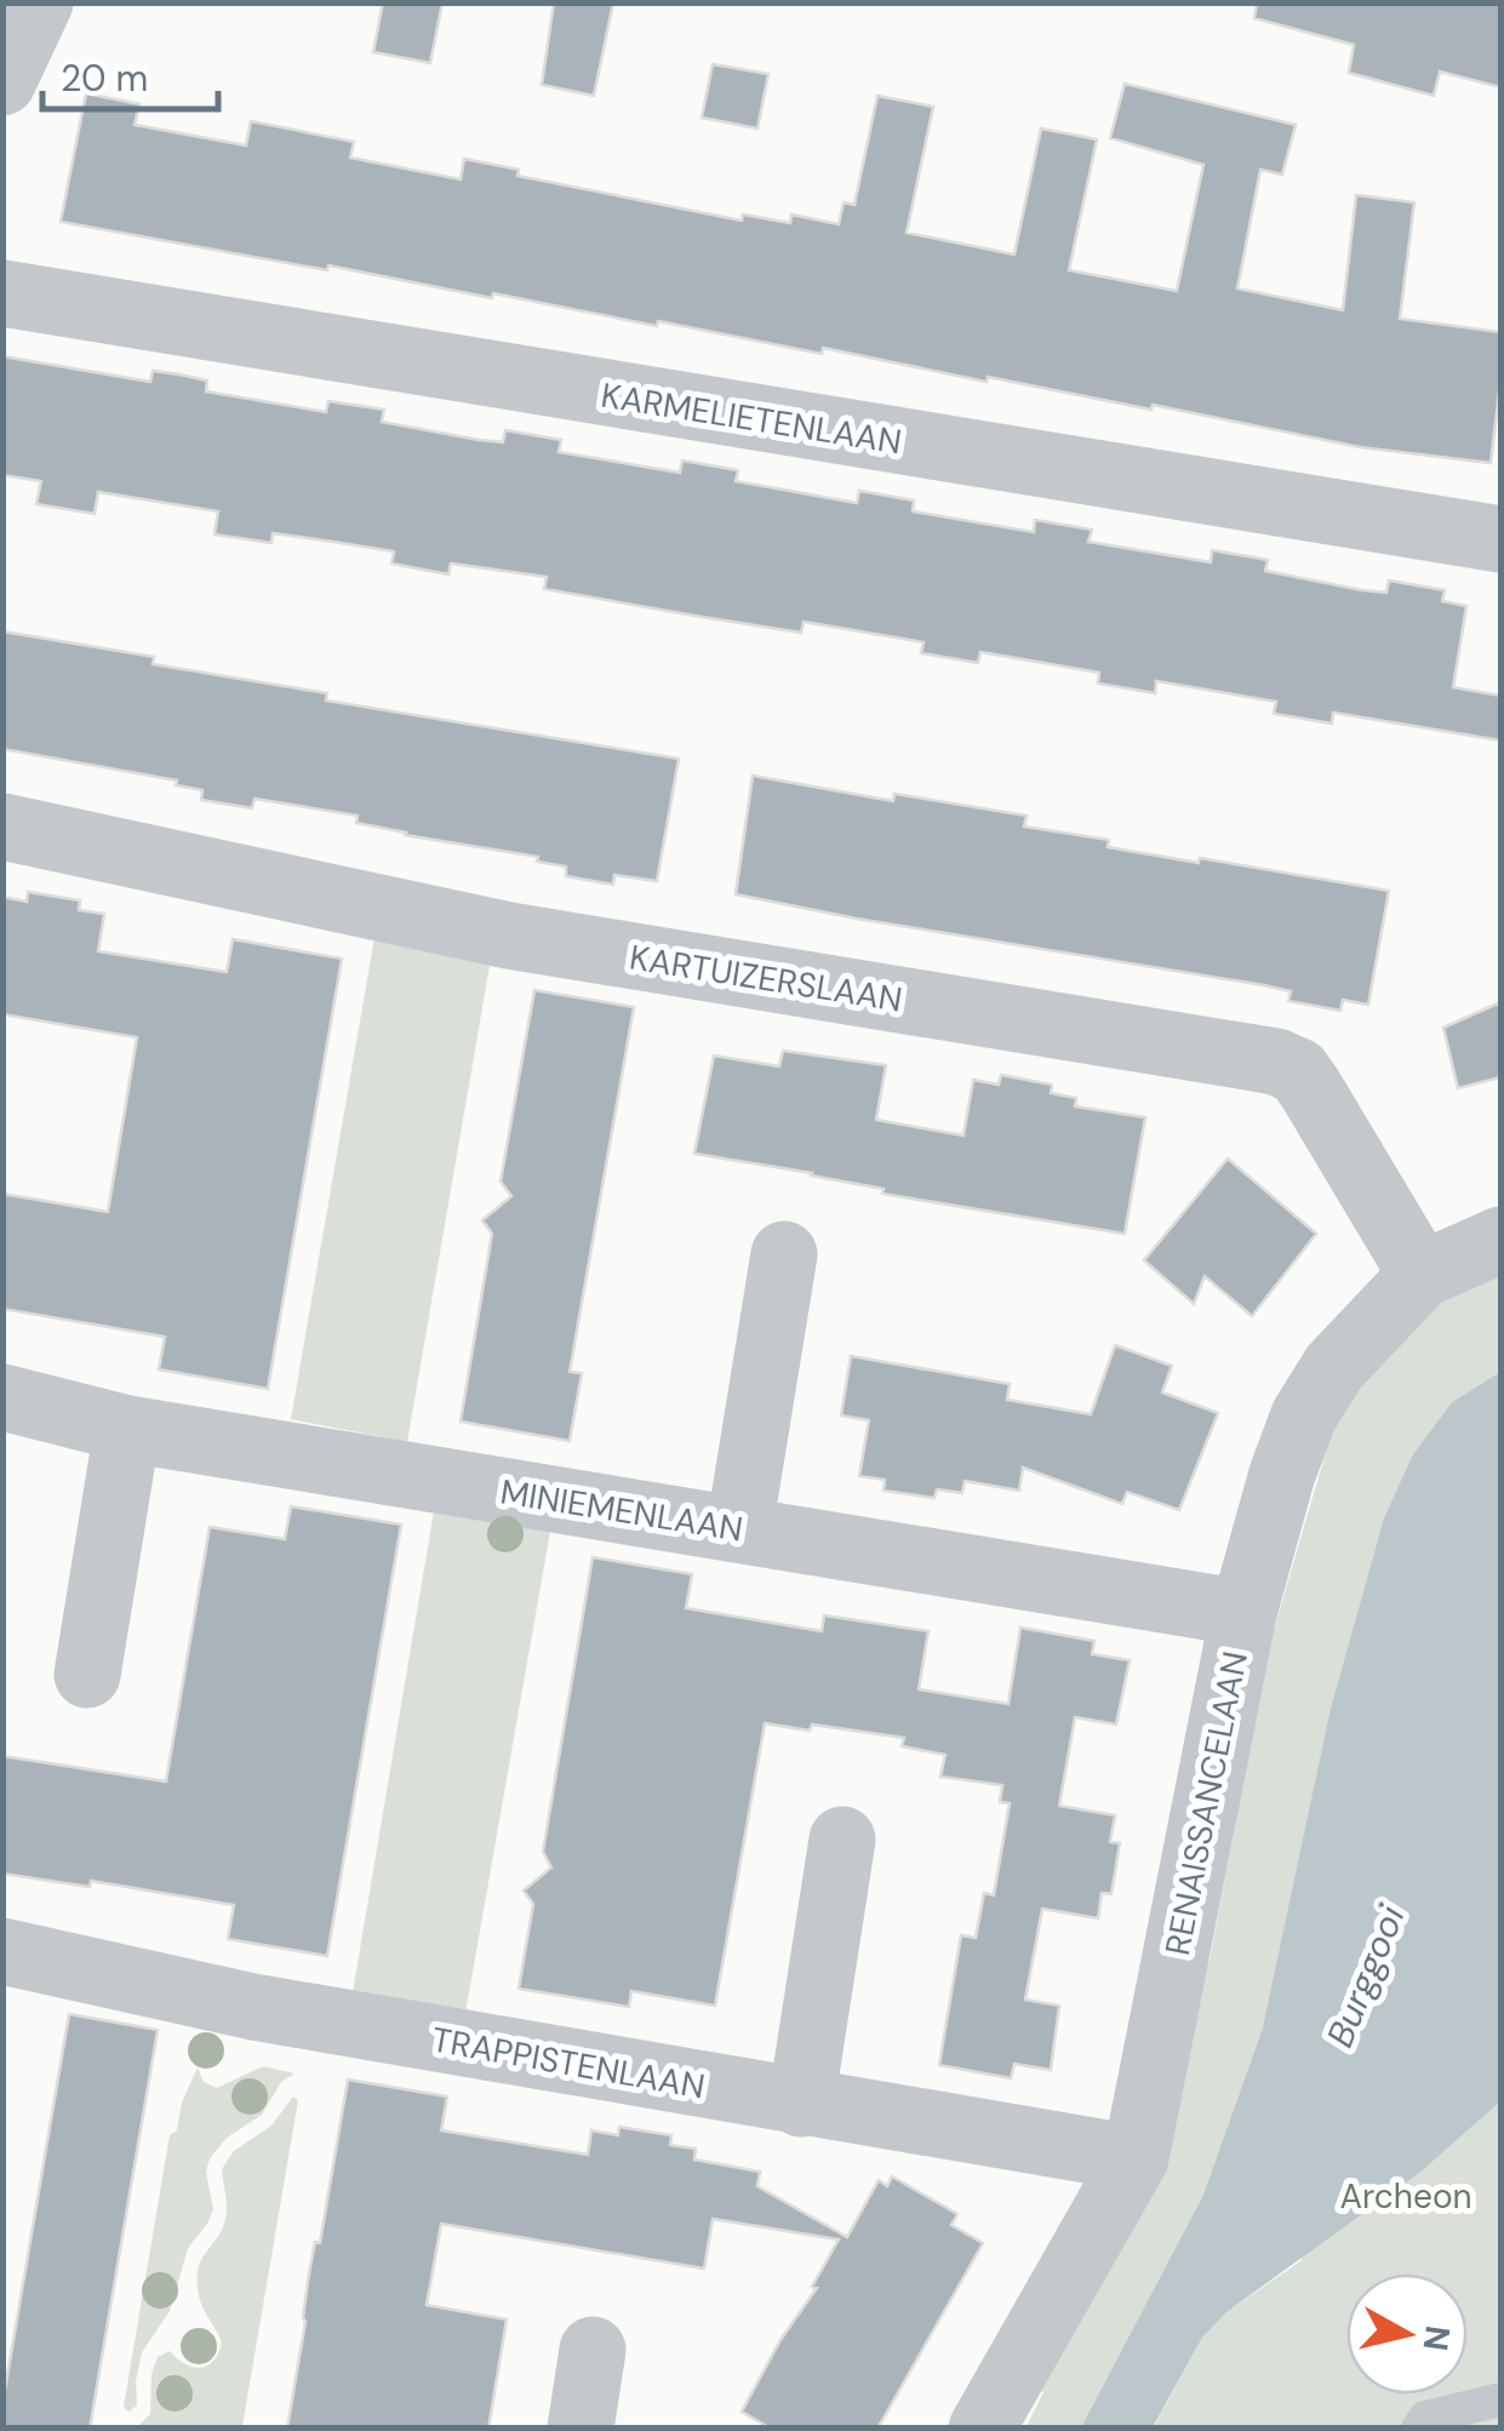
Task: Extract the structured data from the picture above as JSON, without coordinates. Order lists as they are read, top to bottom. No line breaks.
{"streets":{"street":["KARMELIETENLAAN","KARTUIZERSLAAN","MINIEMENLAAN","RENAISSANCELAAN","TRAPPISTENLAAN"]},"crossings":[["KARTUIZERSLAAN","RENAISSANCELAAN"],["MINIEMENLAAN","RENAISSANCELAAN"],["RENAISSANCELAAN","TRAPPISTENLAAN"]],"water":["Burggooi"],"parks":["Archeon"],"scale_bar":"20 m","north":"right"}
